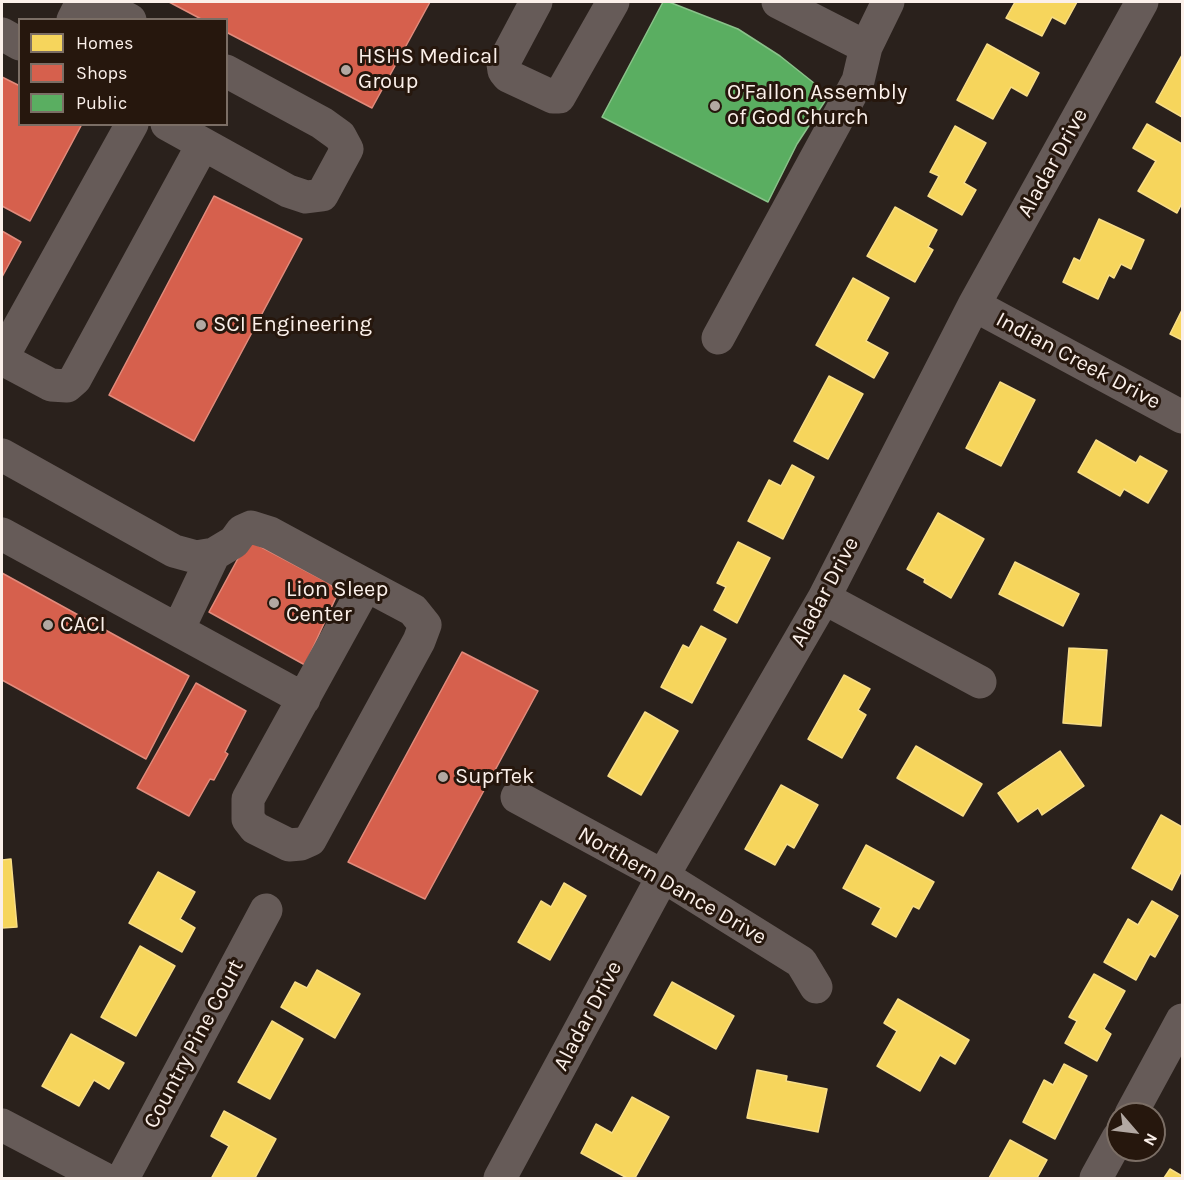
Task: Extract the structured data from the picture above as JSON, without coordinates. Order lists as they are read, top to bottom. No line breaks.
{"streets":{"street":["Aladar Drive","Indian Creek Drive","Northern Dance Drive","Country Pine Court"]},"crossings":[["Aladar Drive","Indian Creek Drive"],["Aladar Drive","Northern Dance Drive"]],"places":["HSHS Medical Group","O'Fallon Assembly of God Church","SCI Engineering","Lion Sleep Center","CACI","SuprTek"],"legend":["Homes","Shops","Public"],"north":"bottom right"}
